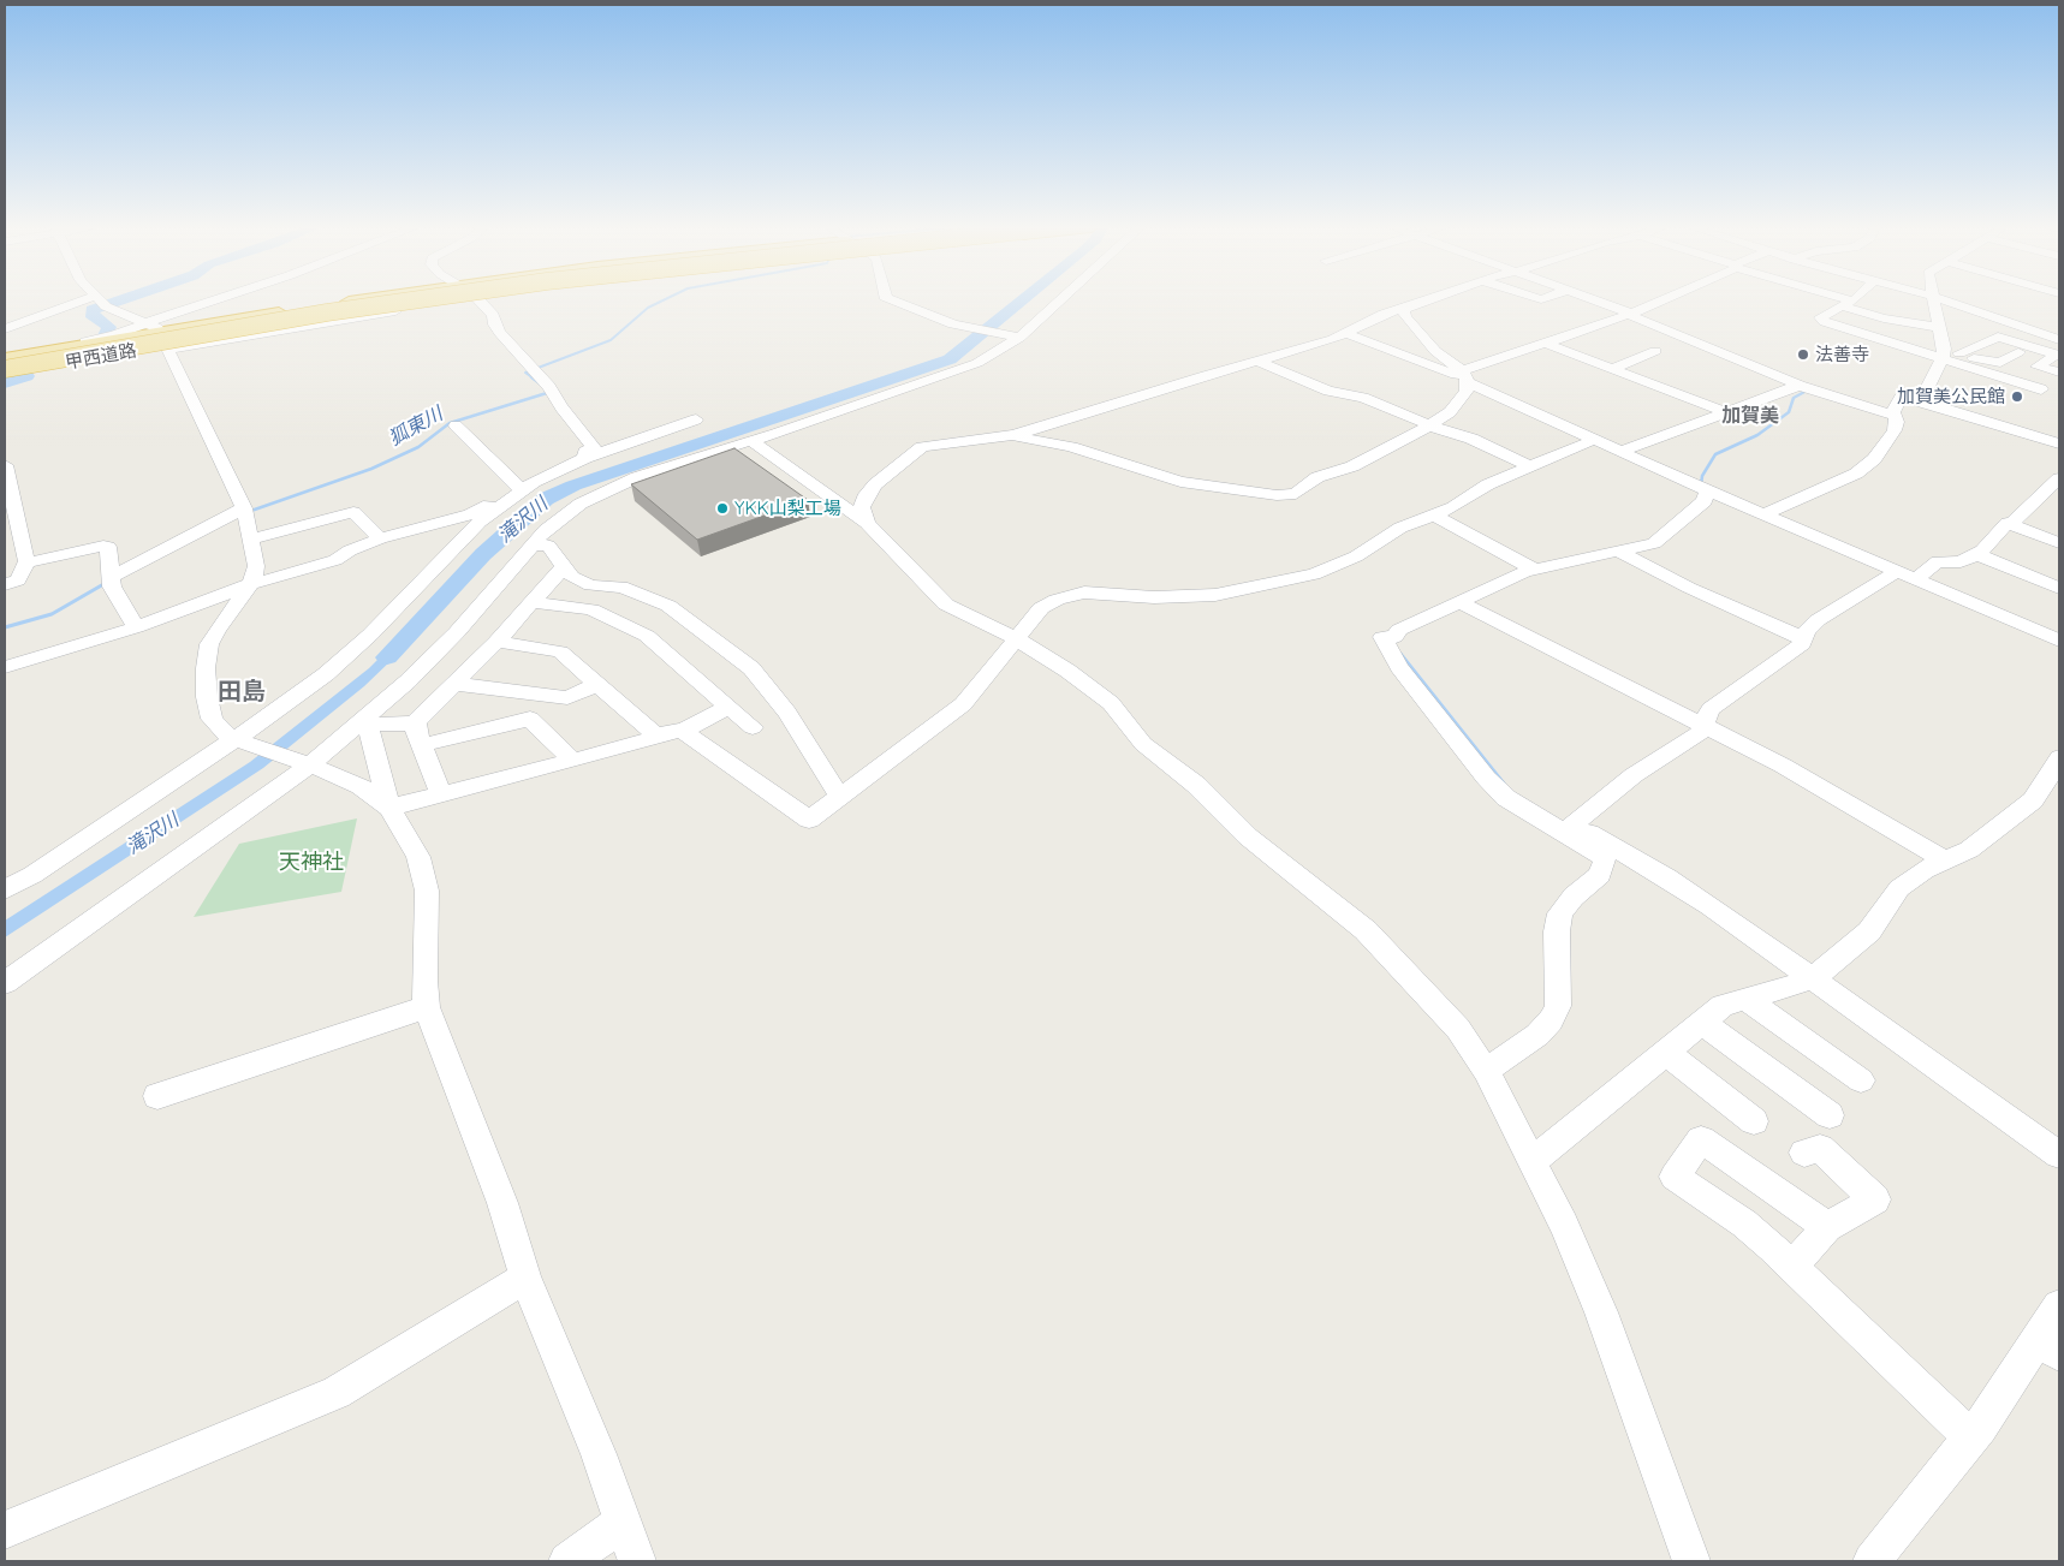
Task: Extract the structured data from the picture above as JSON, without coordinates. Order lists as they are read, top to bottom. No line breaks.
{"streets":{"highway":["甲西道路"]},"districts":["加賀美","田島"],"water":["狐東川","滝沢川"],"parks":["天神社"],"places":["法善寺","加賀美公民館","YKK山梨工場"]}
